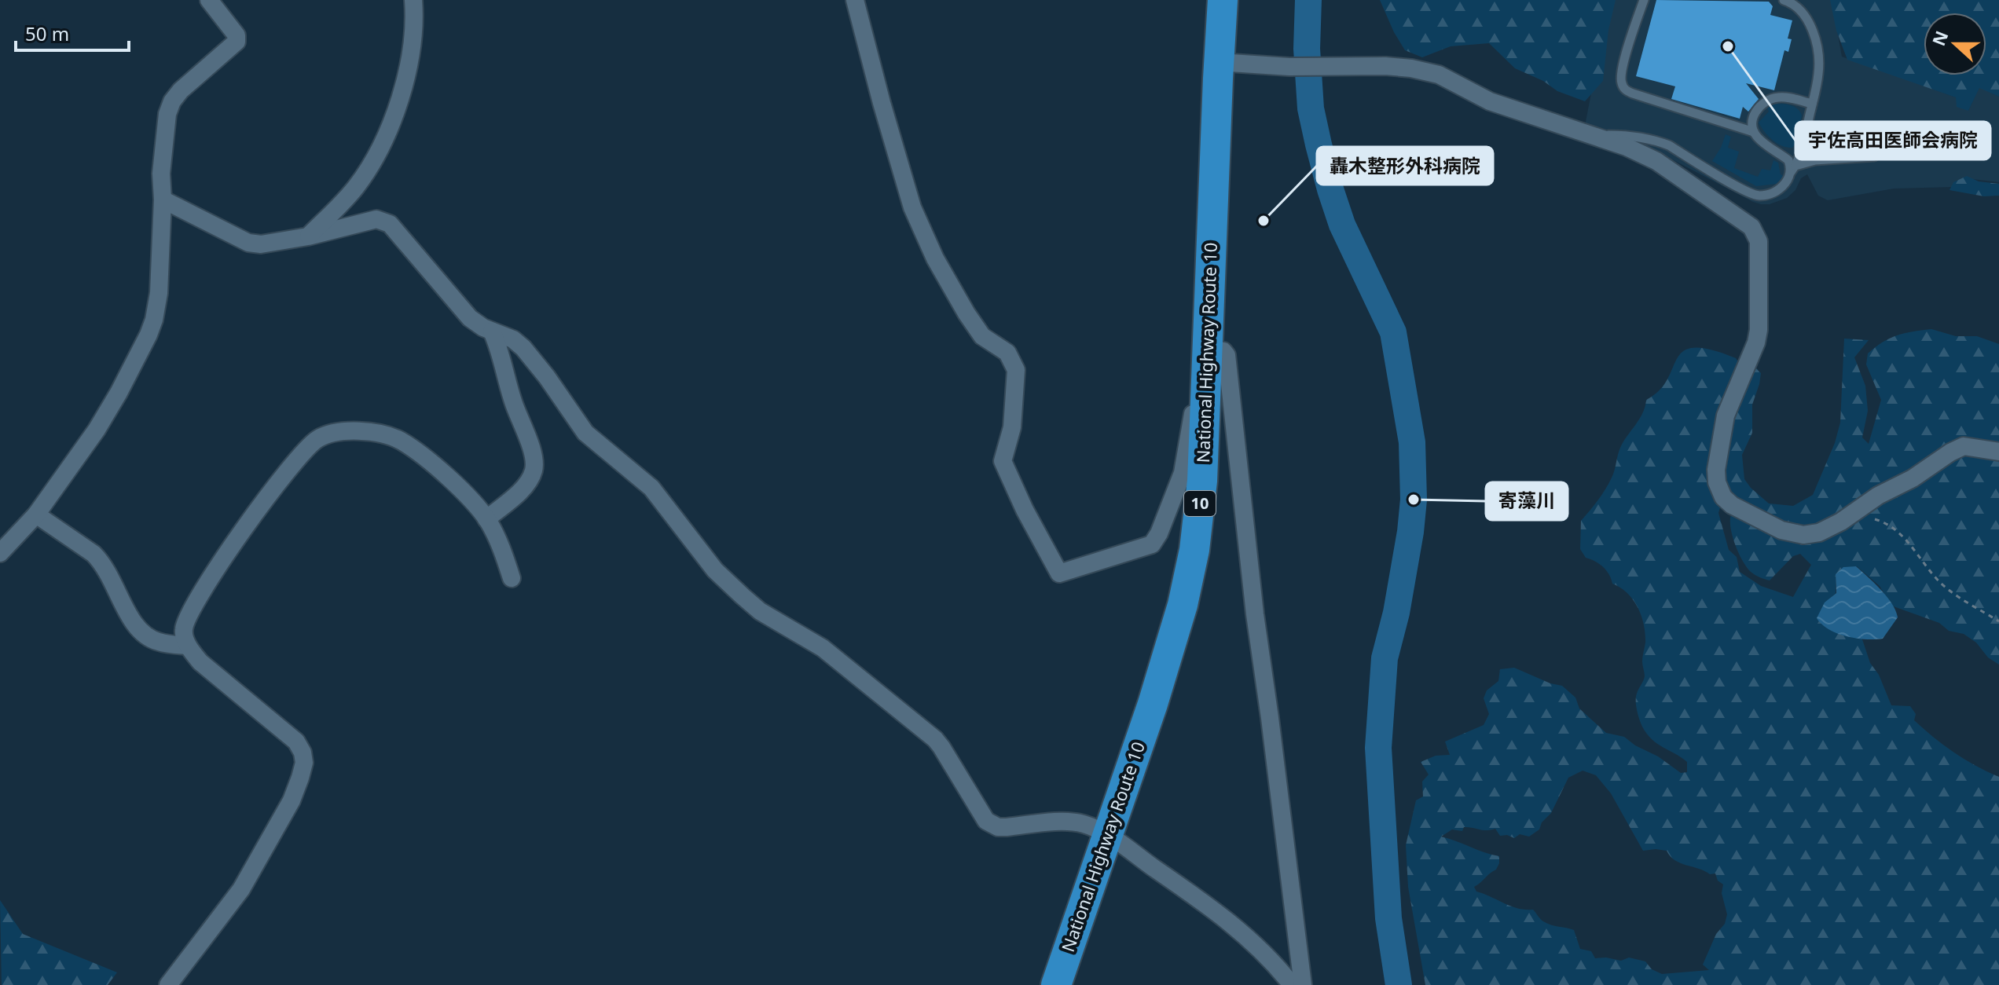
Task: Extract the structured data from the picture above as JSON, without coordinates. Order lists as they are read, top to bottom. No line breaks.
{"streets":{"highway":["National Highway Route 10","10"]},"places":["宇佐高田医師会病院","轟木整形外科病院","寄藻川"],"scale_bar":"50 m","north":"left"}
